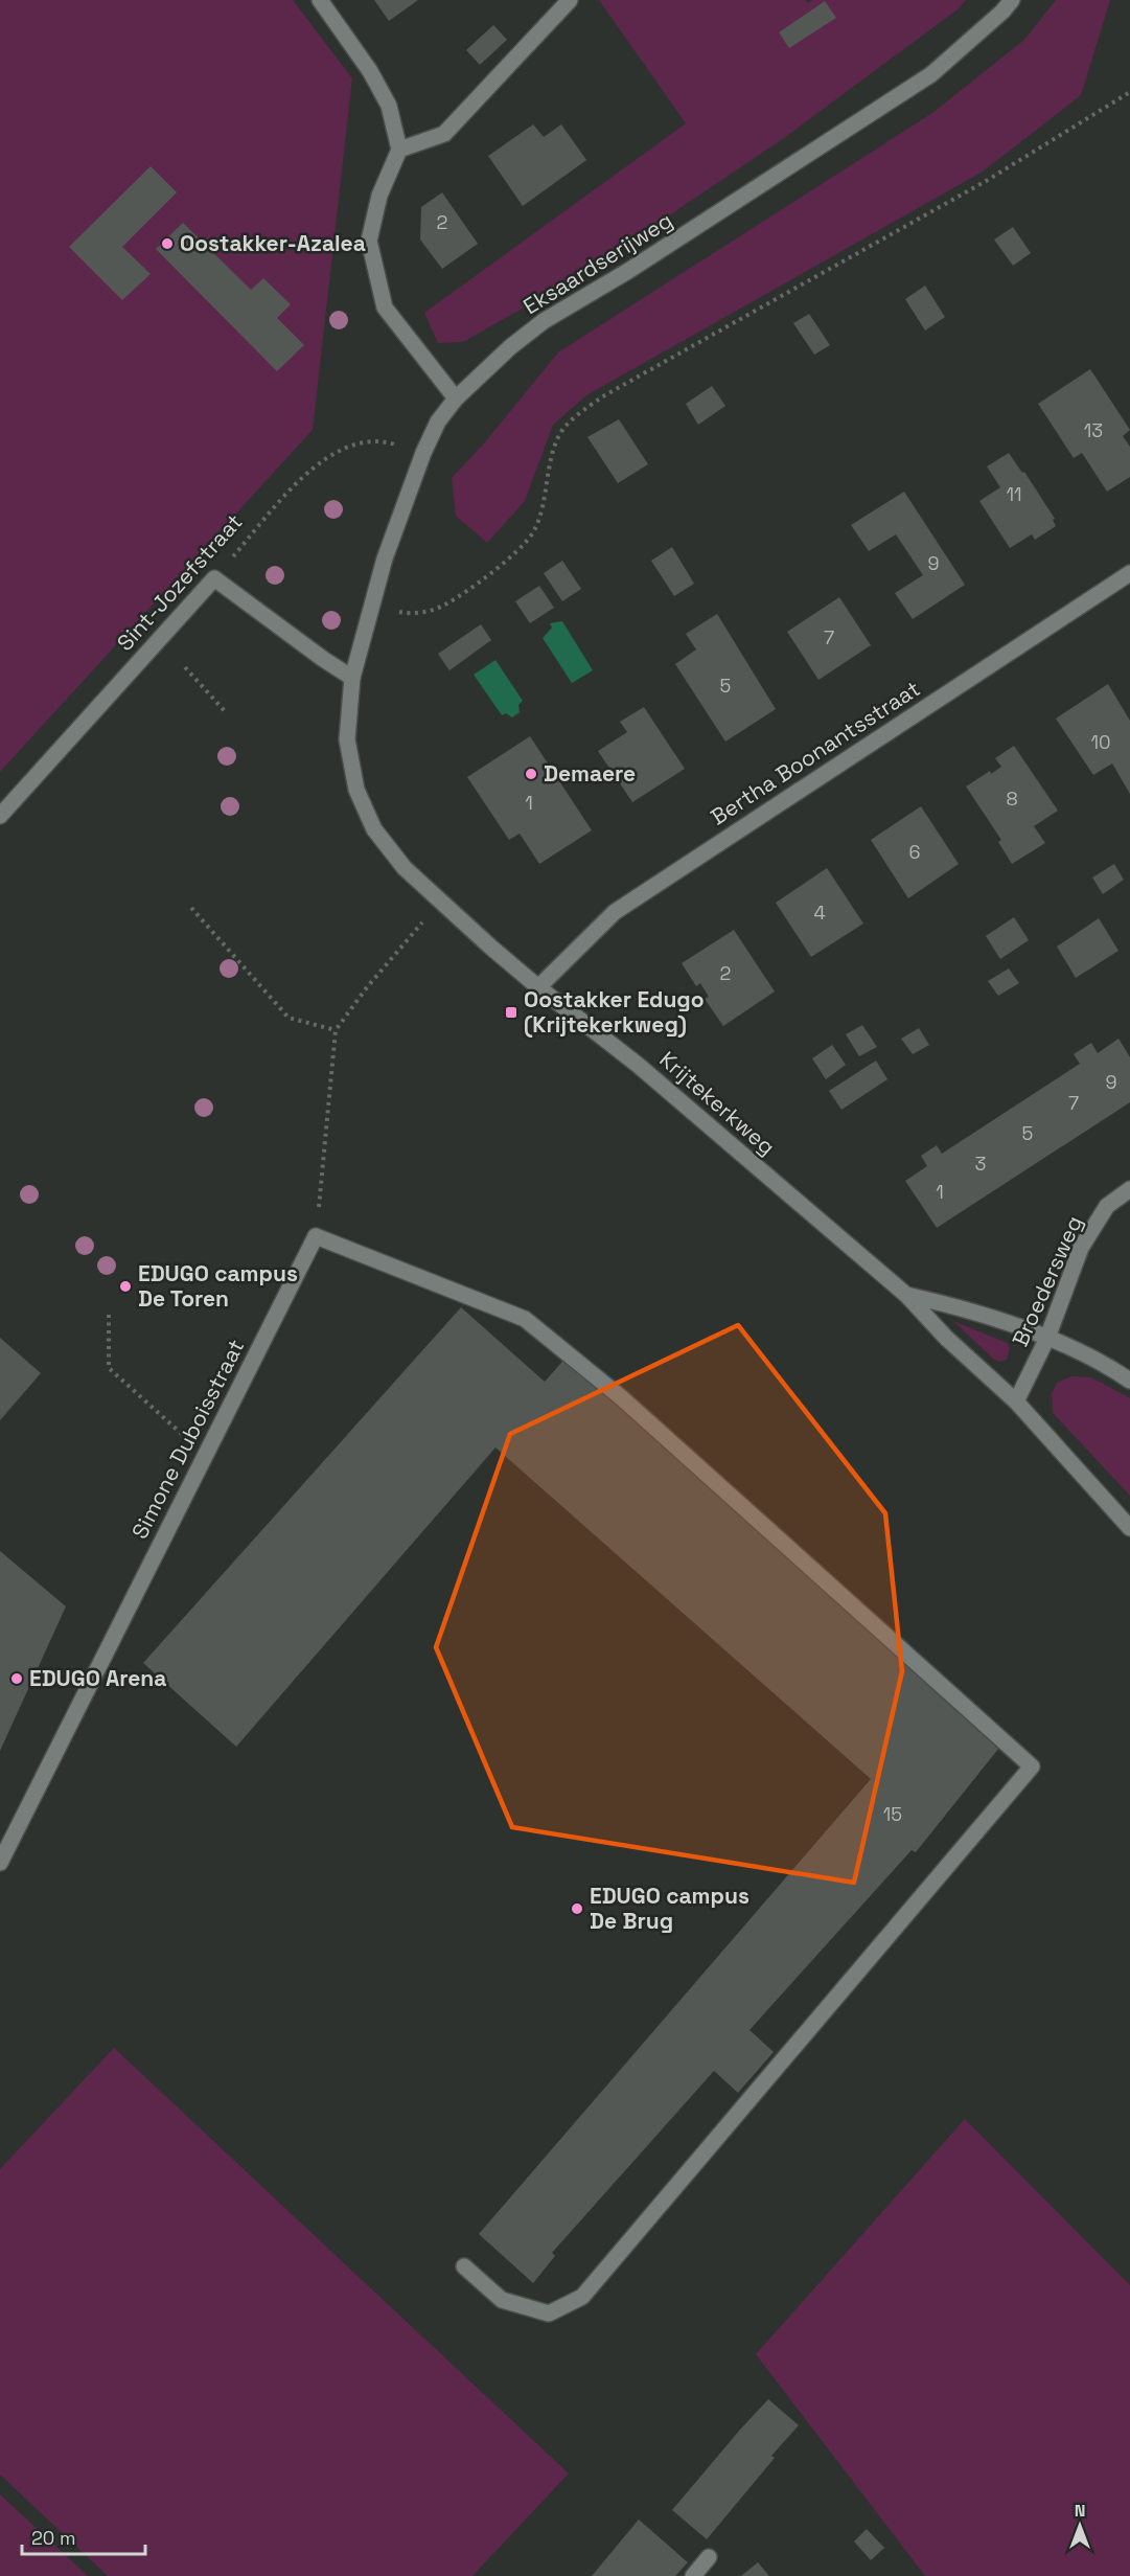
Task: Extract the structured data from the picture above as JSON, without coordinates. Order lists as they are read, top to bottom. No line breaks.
{"streets":{"street":["Eksaardserijweg","Sint-Jozefstraat","Bertha Boonantsstraat","Krijtekerkweg","Broedersweg","Simone Duboisstraat"]},"crossings":[["Eksaardserijweg","Sint-Jozefstraat"],["Eksaardserijweg","Krijtekerkweg"],["Bertha Boonantsstraat","Krijtekerkweg"],["Krijtekerkweg","Broedersweg"]],"places":{"other":["Oostakker-Azalea","Demaere","EDUGO campus De Toren","EDUGO Arena","EDUGO campus De Brug"],"transit":["Oostakker Edugo (Krijtekerkweg)"]},"house_numbers":["2","13","11","9","7","5","10","8","1","6","4","2","9","7","5","3","1","15"],"scale_bar":"20 m","north":"top"}
